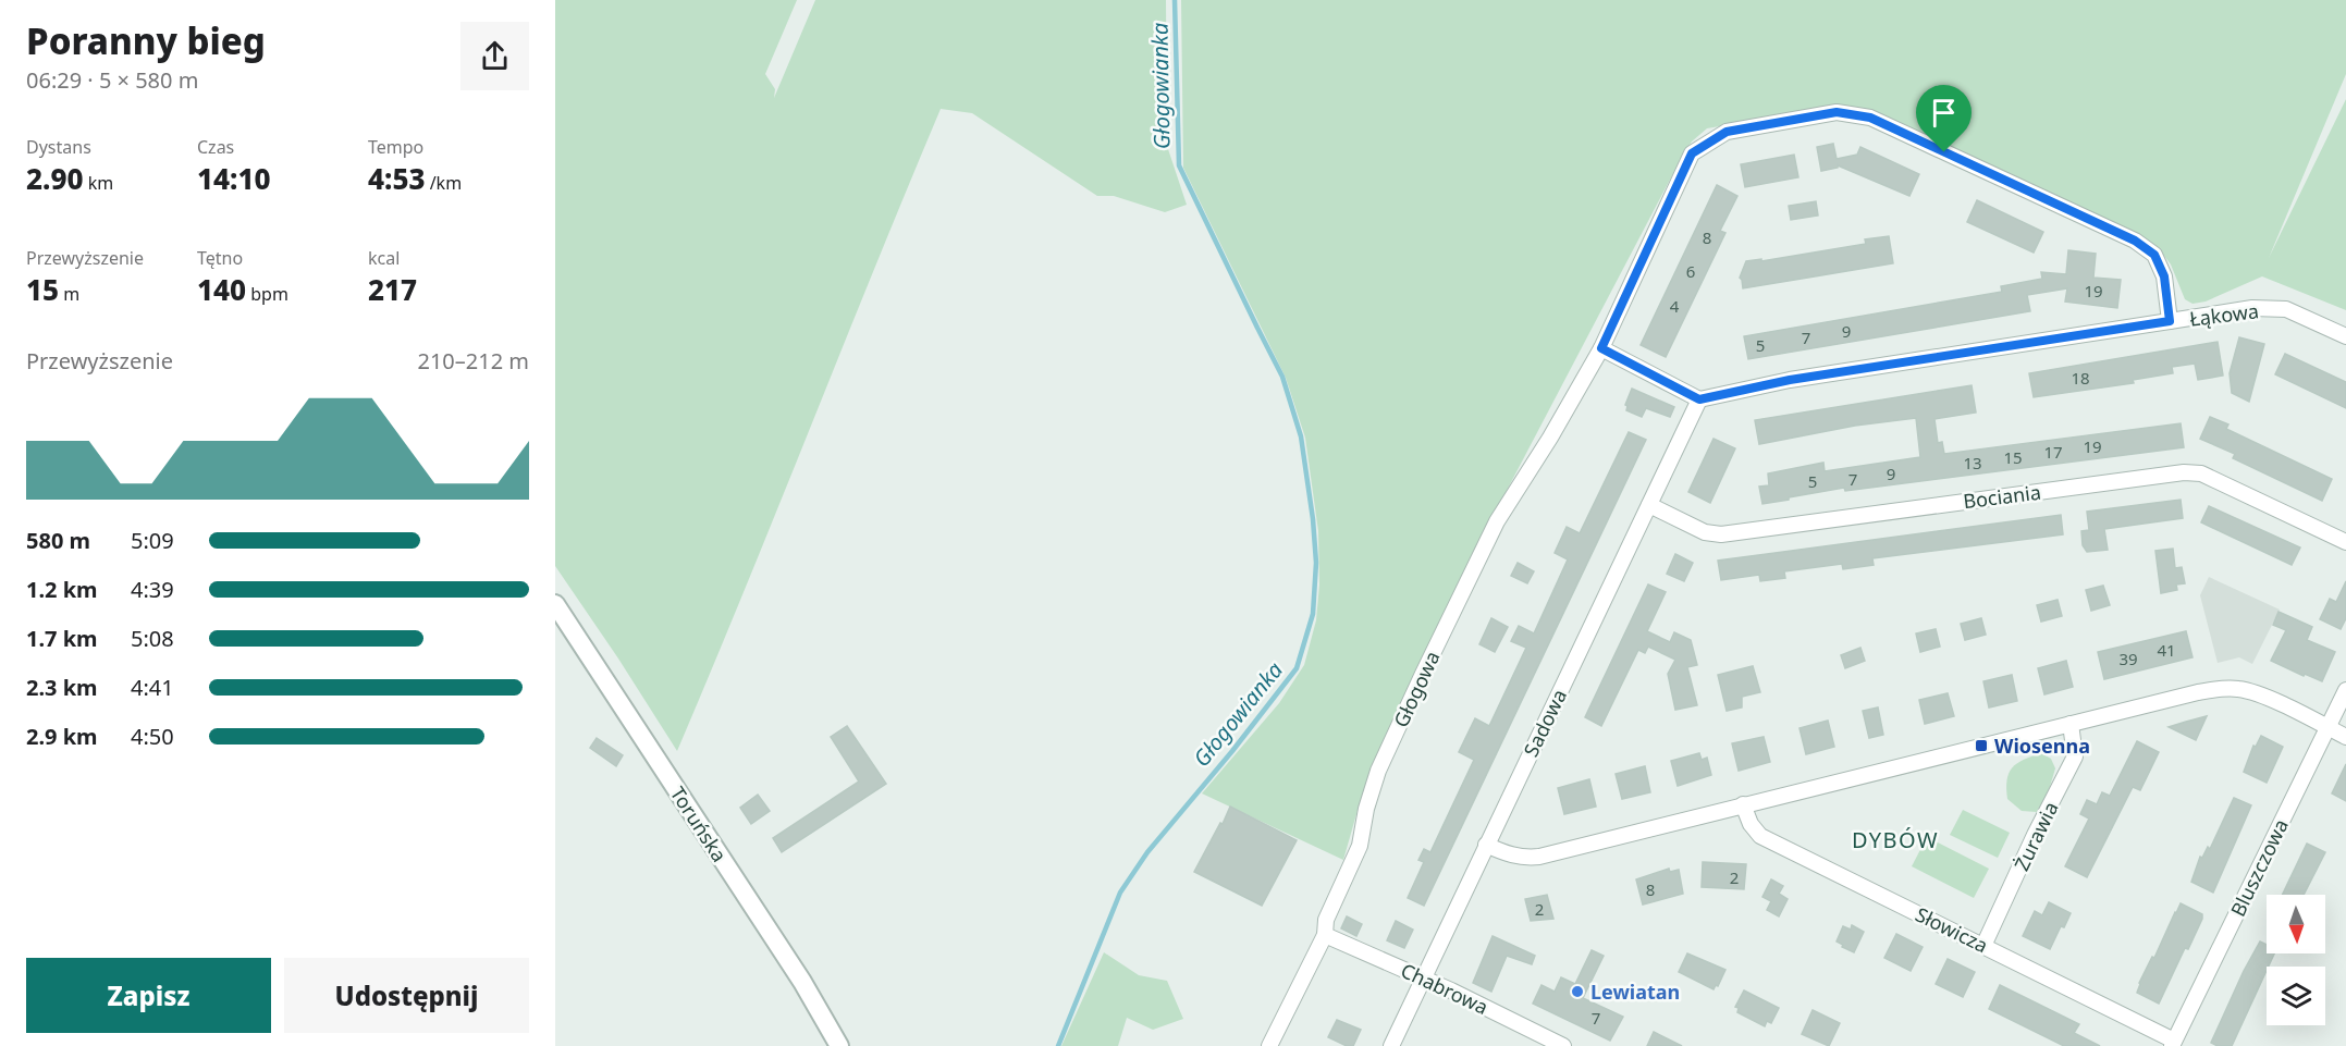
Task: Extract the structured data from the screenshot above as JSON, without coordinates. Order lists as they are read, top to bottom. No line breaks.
{"streets":{"street":["Łąkowa","Bociania","Głogowa","Sadowa","Toruńska","Żurawia","Bluszczowa","Słowicza","Chabrowa"]},"crossings":[["Łąkowa","Głogowa"],["Bociania","Sadowa"],["Głogowa","Chabrowa"],["Sadowa","Chabrowa"],["Żurawia","Słowicza"],["Bluszczowa","Słowicza"]],"districts":["DYBÓW"],"water":["Głogowianka"],"places":{"transit":["Wiosenna"],"other":["Lewiatan"]},"house_numbers":["8","6","19","4","9","7","5","18","19","17","15","13","9","7","5","41","39","2","8","2","7"],"north":"bottom","page":{"heading":["Poranny bieg","06:29 · 5 × 580 m"],"stats":[["Dystans","2.90 km"],["Czas","14:10"],["Tempo","4:53 /km"],["Przewyższenie","15 m"],["Tętno","140 bpm"],["kcal","217"]],"chart":["Przewyższenie","210–212 m"],"list":[{"name":"580 m","note":"5:09"},{"name":"1.2 km","note":"4:39"},{"name":"1.7 km","note":"5:08"},{"name":"2.3 km","note":"4:41"},{"name":"2.9 km","note":"4:50"}],"buttons":["Zapisz","Udostępnij"]}}
